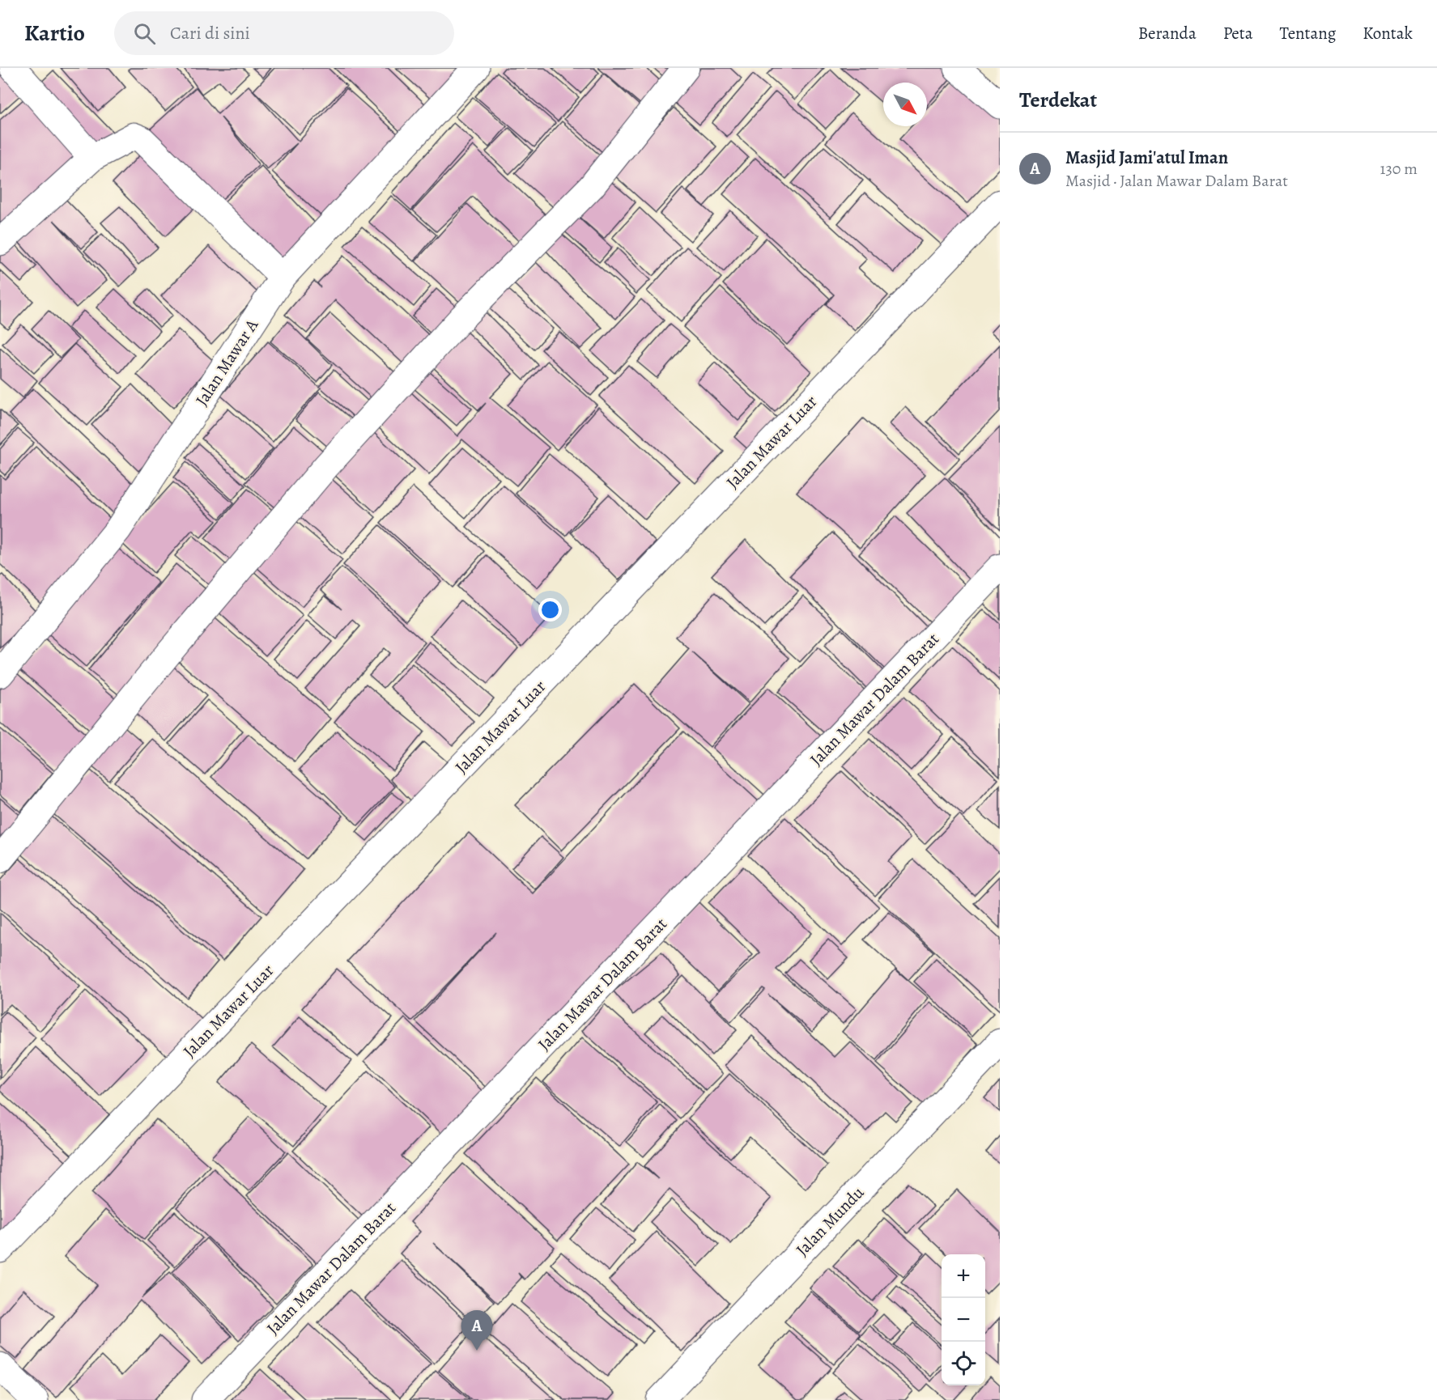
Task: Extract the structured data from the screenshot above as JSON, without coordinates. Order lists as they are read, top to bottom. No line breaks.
{"streets":{"street":["Jalan Mawar A","Jalan Mawar Luar","Jalan Mawar Dalam Barat","Jalan Mundu"]},"north":"bottom right","page":{"header":"Kartio","search":"Cari di sini","nav":["Beranda","Peta","Tentang","Kontak"],"heading":"Terdekat","list":[{"mark":"A","name":"Masjid Jami'atul Iman","note":"Masjid · Jalan Mawar Dalam Barat","value":"130 m"}],"map_buttons":["+","−"],"pins":"A"}}
